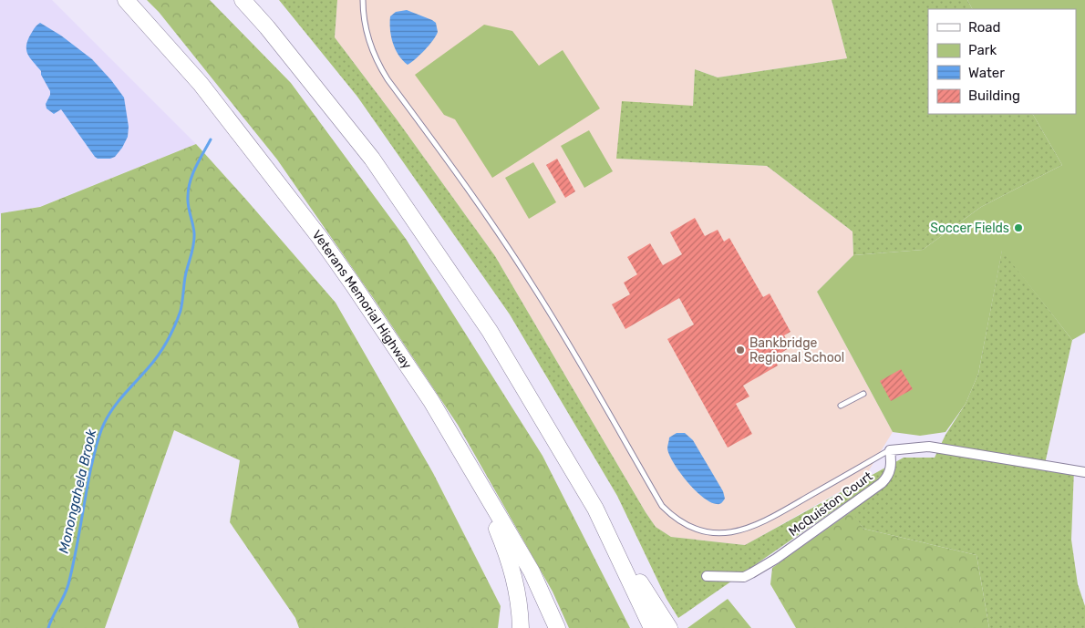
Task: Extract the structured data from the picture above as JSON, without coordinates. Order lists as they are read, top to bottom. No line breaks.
{"streets":{"highway":["Veterans Memorial Highway"],"street":["McQuiston Court"]},"water":["Monongahela Brook"],"places":["Soccer Fields","Bankbridge Regional School"],"legend":["Road","Park","Water","Building"]}
